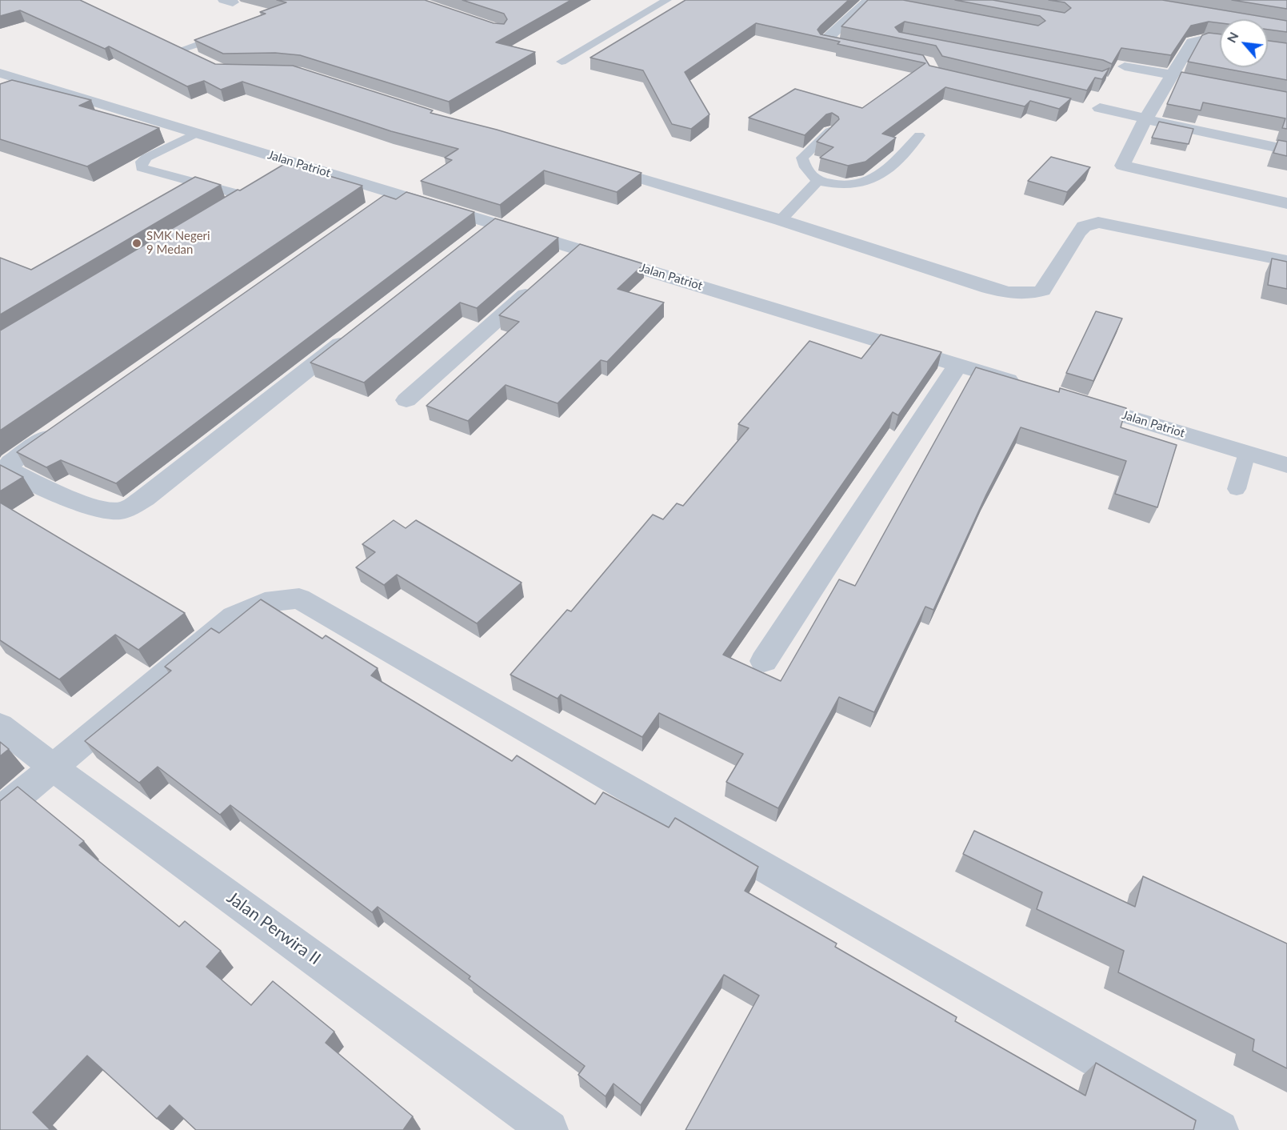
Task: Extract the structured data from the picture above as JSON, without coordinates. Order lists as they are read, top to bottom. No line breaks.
{"streets":{"street":["Jalan Patriot","Jalan Perwira II"]},"places":["SMK Negeri 9 Medan"],"north":"top left"}
